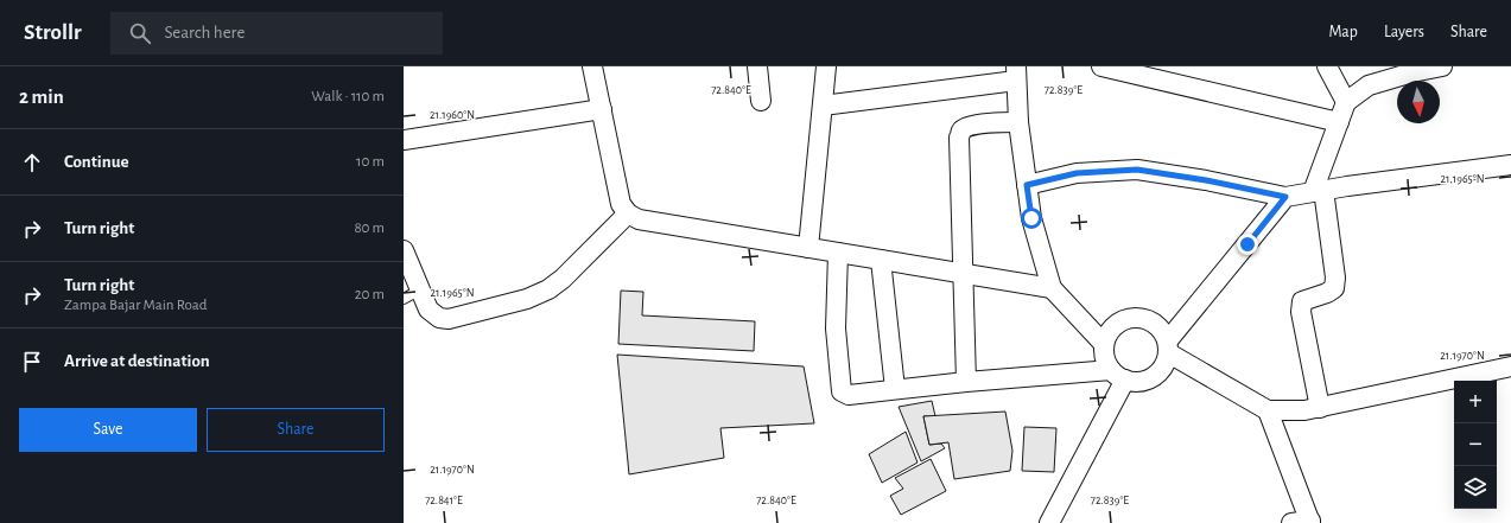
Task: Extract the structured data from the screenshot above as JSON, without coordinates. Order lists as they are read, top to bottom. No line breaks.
{"north":"bottom","page":{"header":"Strollr","search":"Search here","nav":["Map","Layers","Share"],"heading":["2 min","Walk · 110 m"],"list":[["Continue","10 m"],["Turn right","80 m"],["Turn right","Zampa Bajar Main Road","20 m"],"Arrive at destination"],"map_buttons":["+","−"],"buttons":["Save","Share"]},"coordinates":["72.840°E","72.839°E","21.1960°N","21.1965°N","21.1970°N","72.841°E"]}
